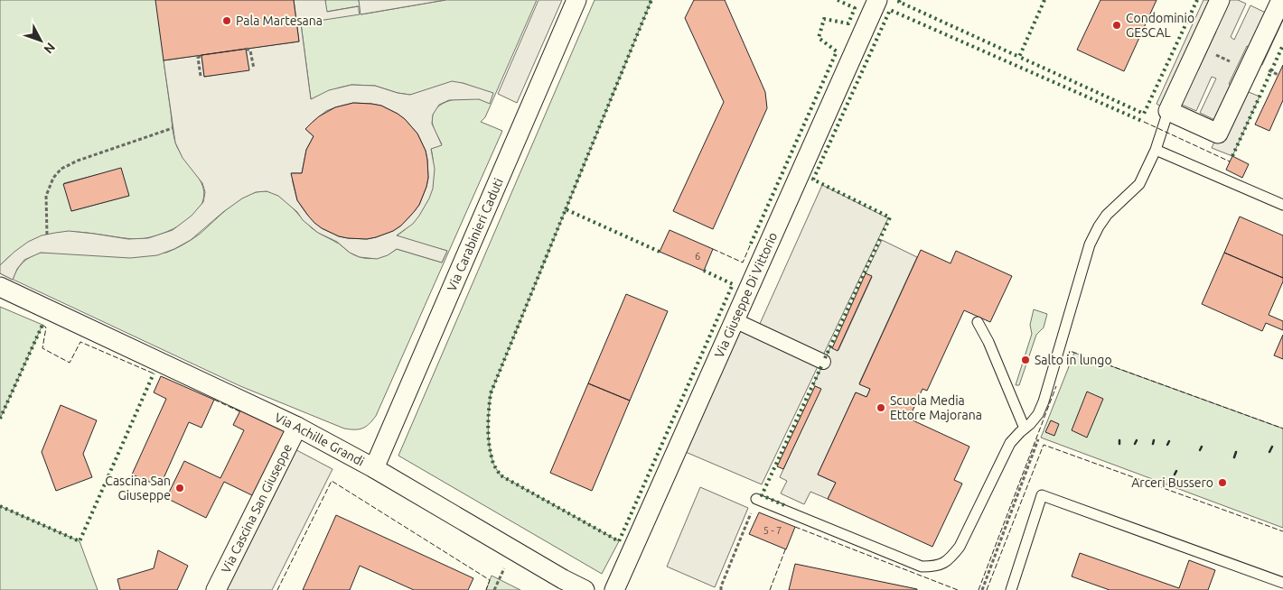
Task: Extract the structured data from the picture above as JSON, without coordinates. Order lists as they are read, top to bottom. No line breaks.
{"streets":{"street":["Via Carabinieri Caduti","Via Giuseppe Di Vittorio","Via Achille Grandi","Via Cascina San Giuseppe"]},"crossings":[["Via Carabinieri Caduti","Via Achille Grandi"],["Via Achille Grandi","Via Cascina San Giuseppe"]],"places":["Pala Martesana","Condominio GESCAL","Salto in lungo","Scuola Media Ettore Majorana","Arceri Bussero","Cascina San Giuseppe"],"house_numbers":["6","5 - 7"],"north":"bottom right"}
